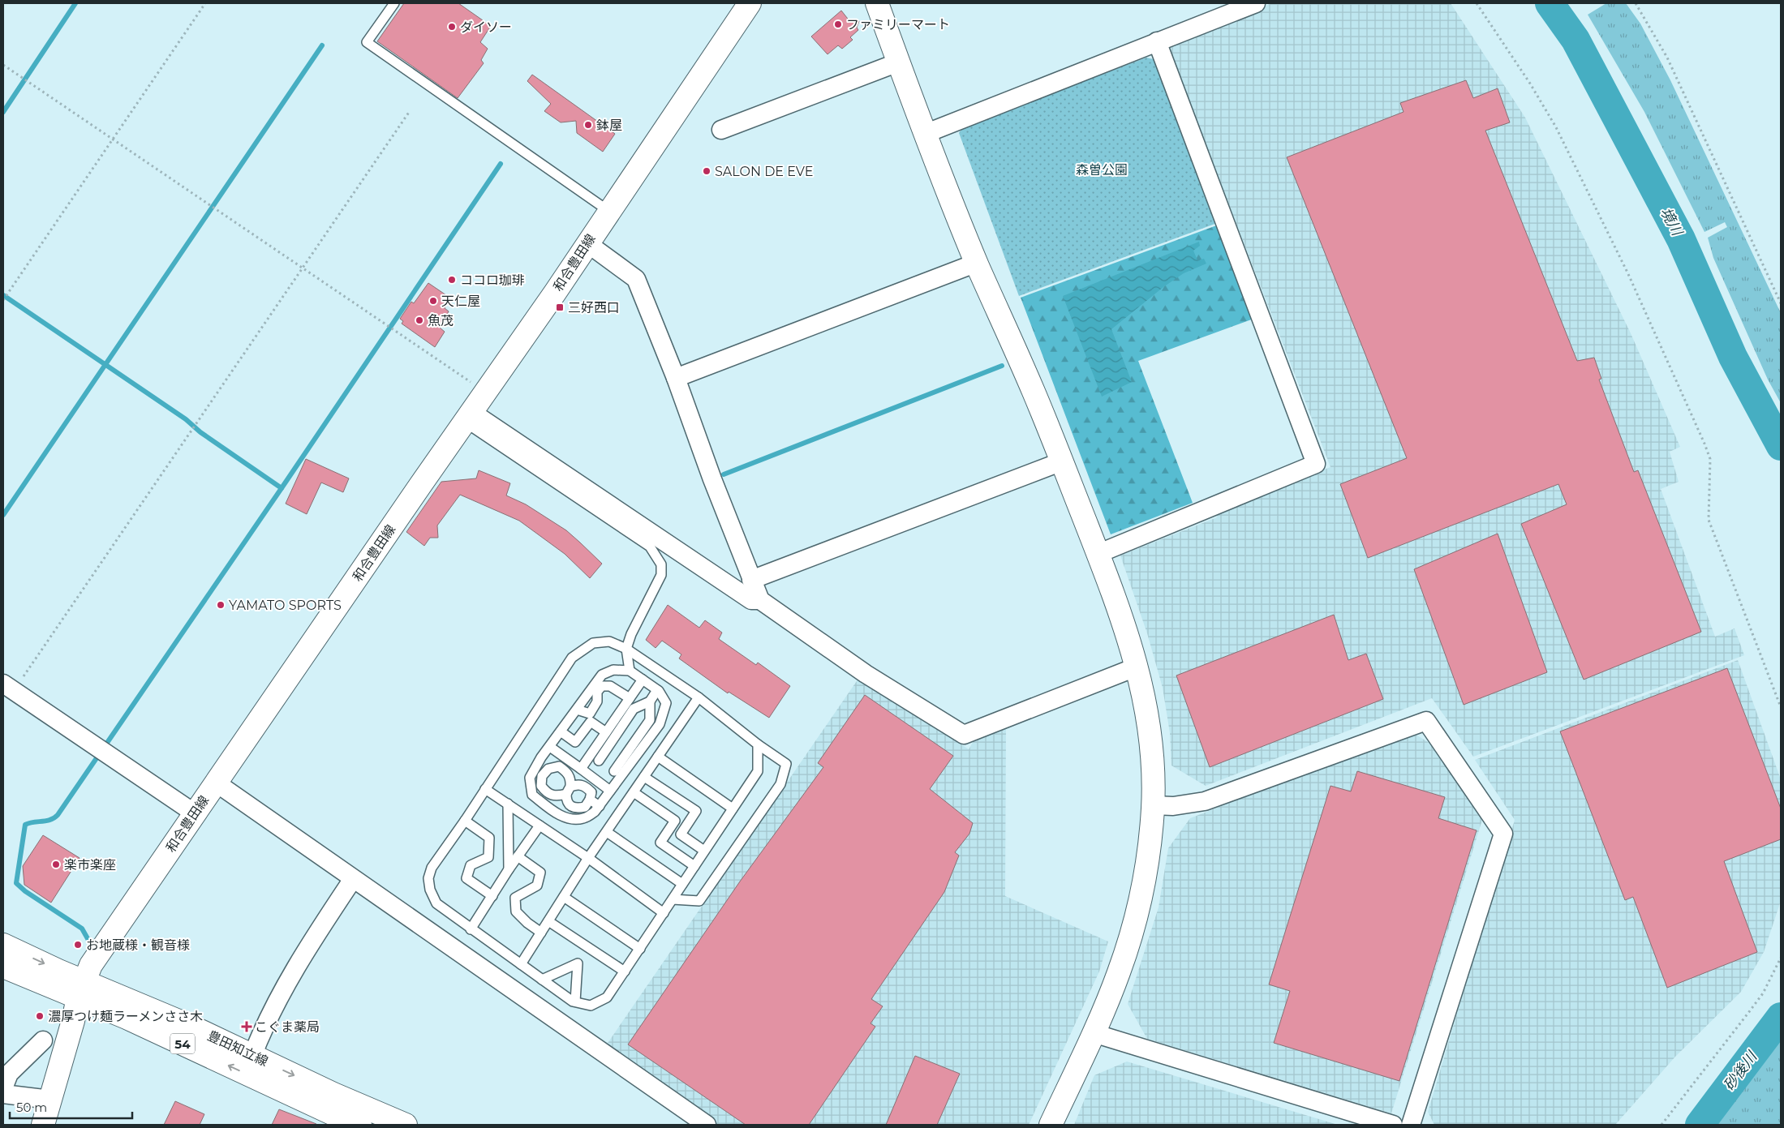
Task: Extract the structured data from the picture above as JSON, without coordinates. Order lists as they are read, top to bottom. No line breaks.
{"streets":{"main road":["和合豊田線","54","豊田知立線"]},"crossings":[["和合豊田線","豊田知立線"]],"water":["境川","砂後川"],"parks":["森曽公園"],"places":{"other":["ファミリーマート","ダイソー","鉢屋","SALON DE EVE","ココロ珈琲","天仁屋","魚茂","YAMATO SPORTS","楽市楽座","お地蔵様・観音様","濃厚つけ麺ラーメンささ木"],"transit":["三好西口"],"health":["こぐま薬局"]},"scale_bar":"50 m"}
